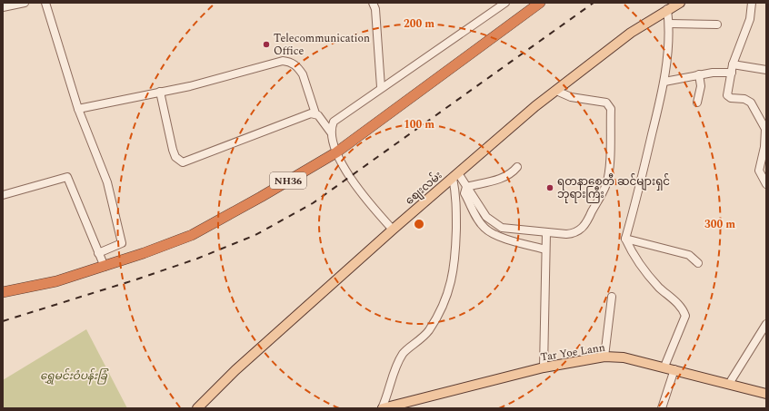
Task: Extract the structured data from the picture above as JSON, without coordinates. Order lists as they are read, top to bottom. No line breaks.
{"streets":{"highway":["NH36"],"main road":["စျေးလမ်း","Tar Yoe Lann"]},"parks":["ရွှေမင်းဝံပန်းခြံ"],"places":["Telecommunication Office","ရတနာစေတီ ဆင်များရှင် ဘုရားကြီး"],"rings":["200 m","100 m","300 m"]}
